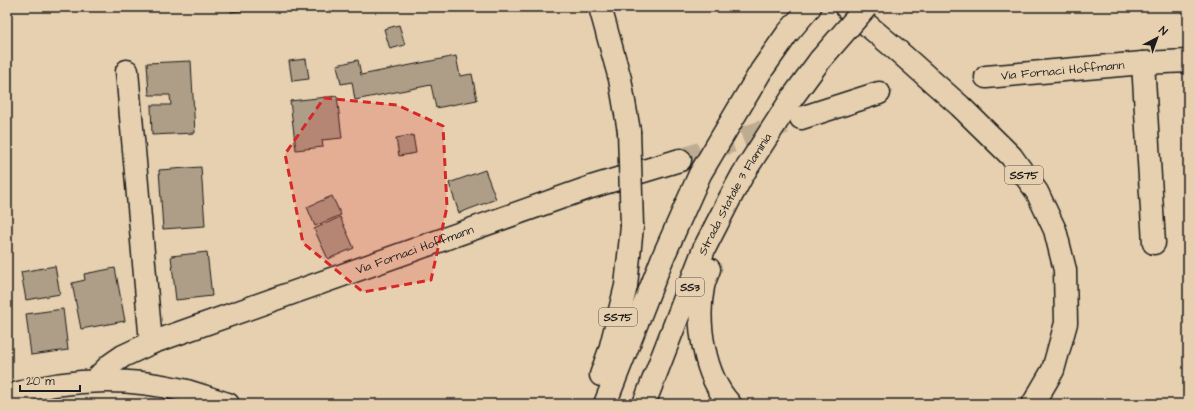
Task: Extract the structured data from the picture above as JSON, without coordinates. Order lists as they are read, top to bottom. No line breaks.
{"streets":{"main road":["Via Fornaci Hoffmann","SS75","Strada Statale 3 Flaminia","SS3"]},"scale_bar":"20 m","north":"top right"}
